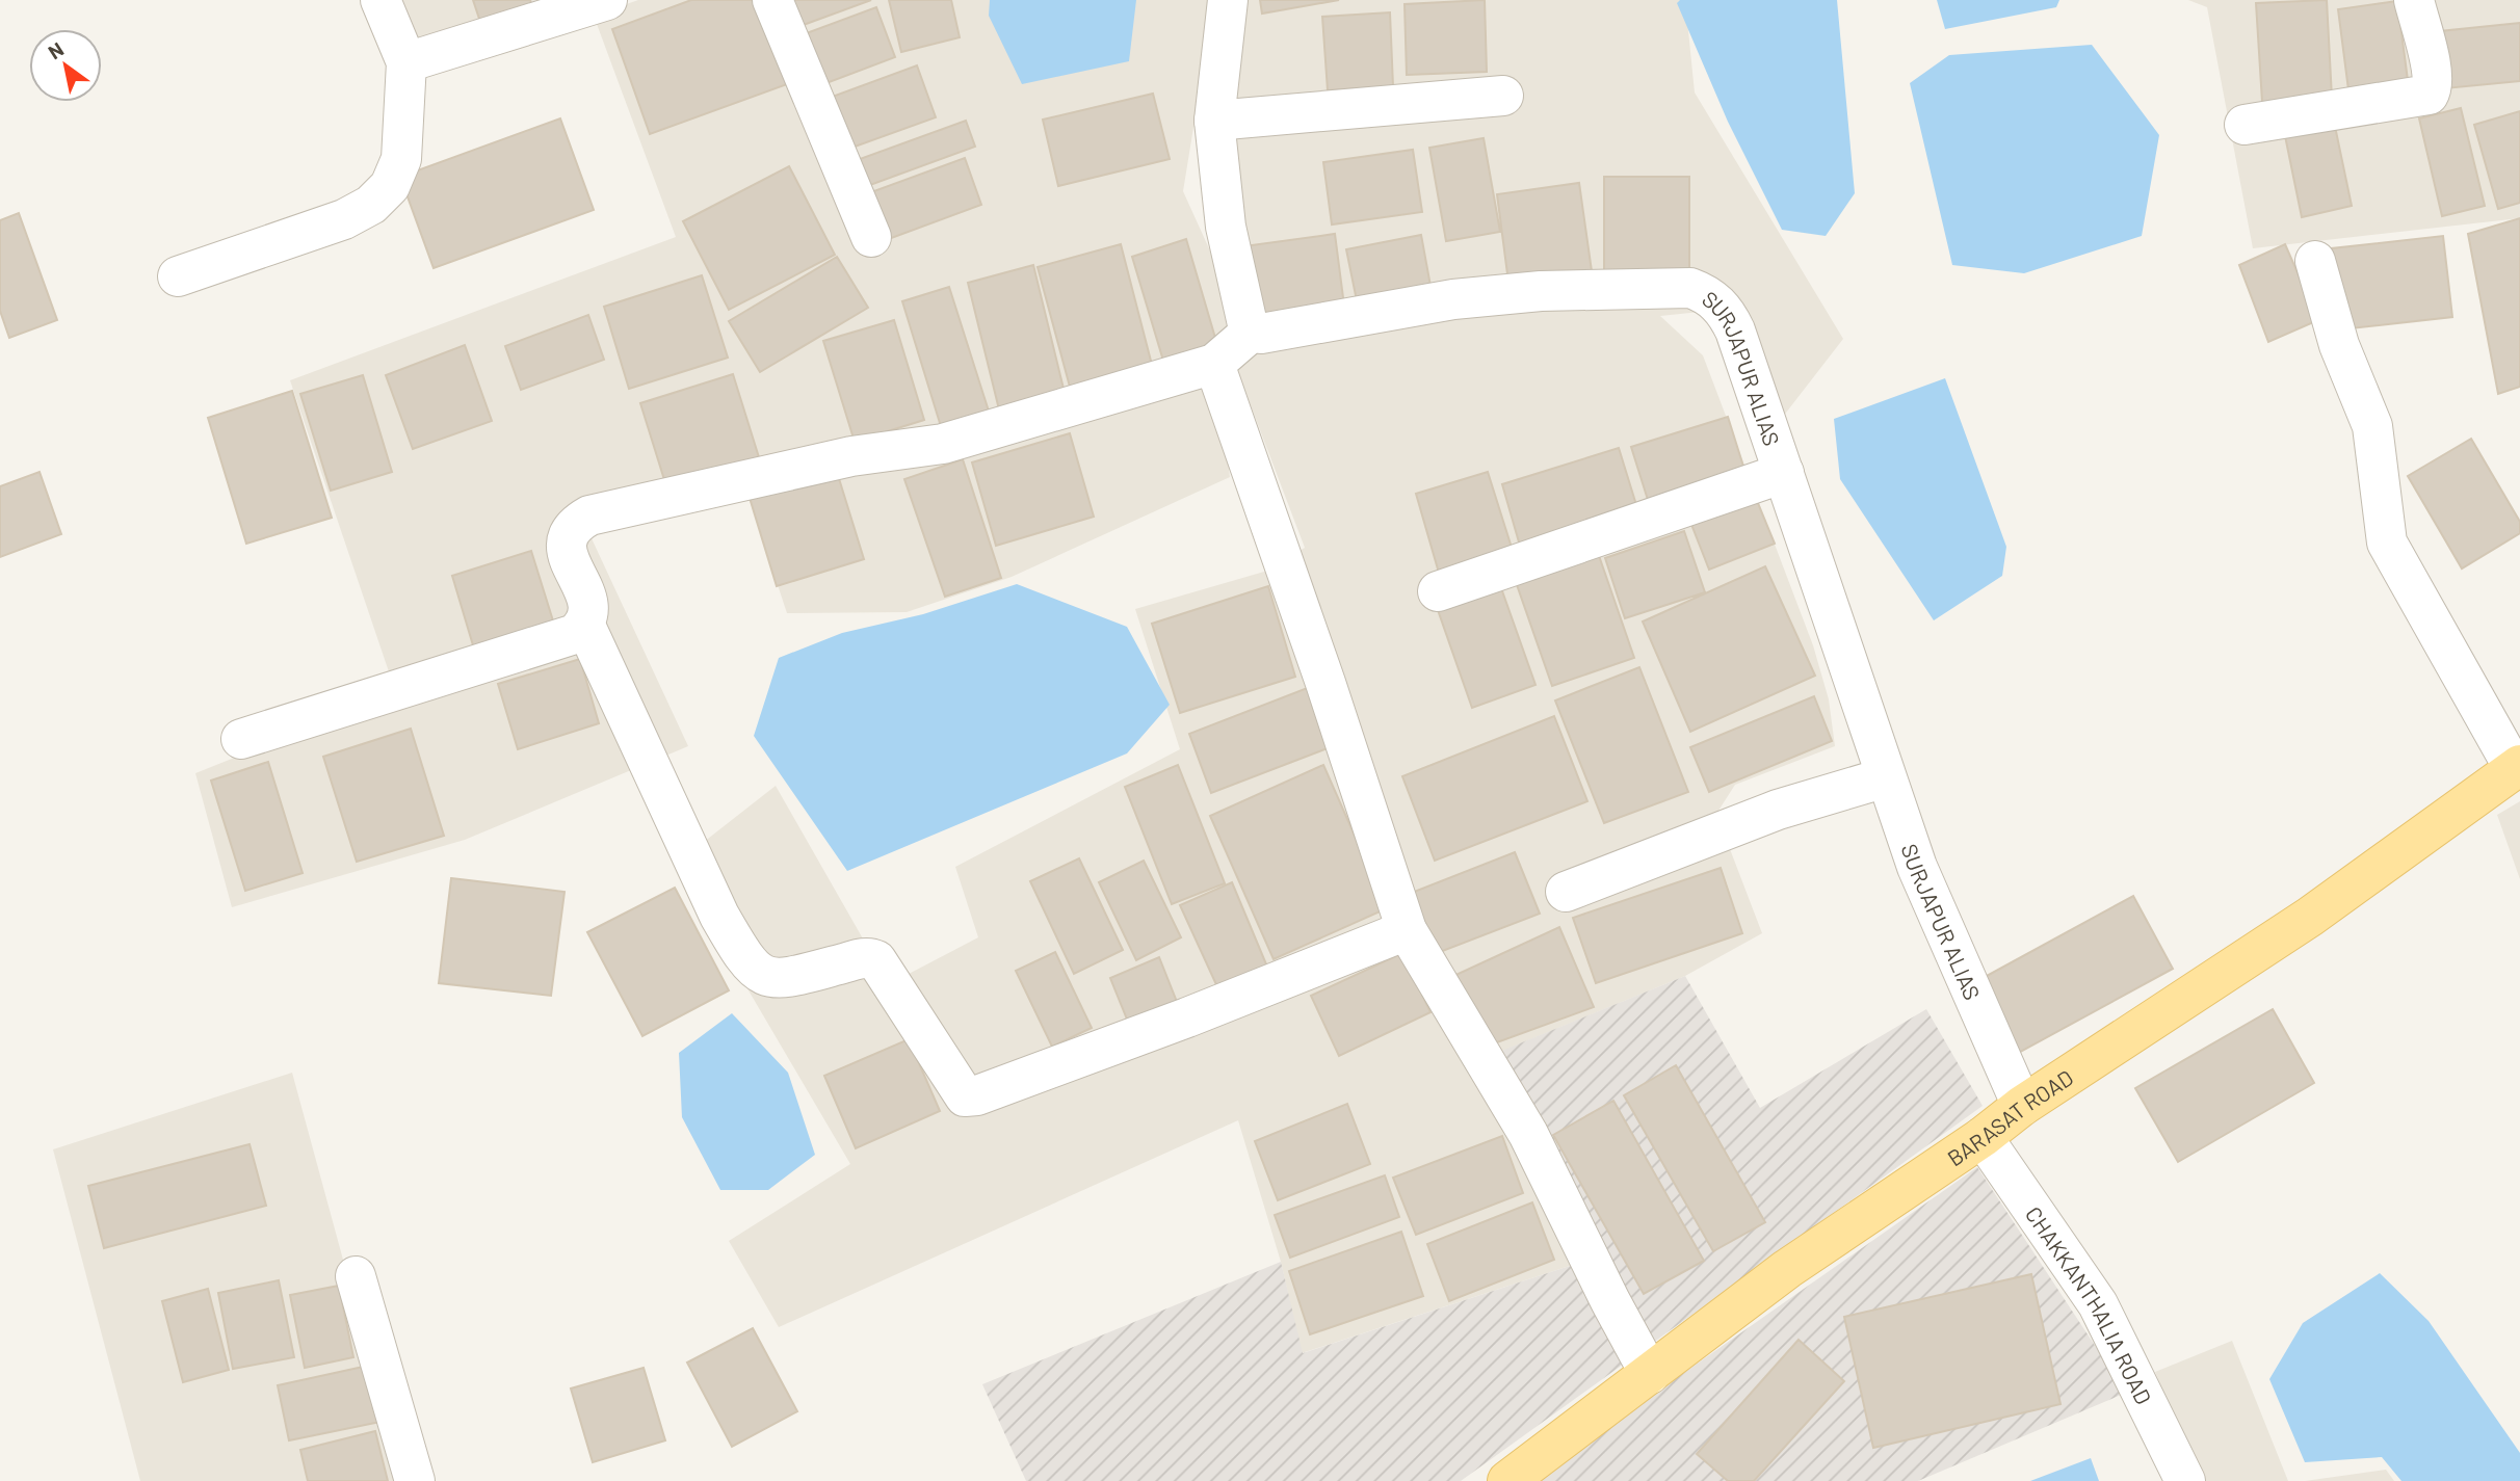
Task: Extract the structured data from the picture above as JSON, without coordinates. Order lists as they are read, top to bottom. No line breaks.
{"streets":{"main road":["BARASAT ROAD"],"street":["SURJAPUR ALIAS","CHAKKANTHALIA ROAD"]},"crossings":[["SURJAPUR ALIAS","BARASAT ROAD"],["BARASAT ROAD","CHAKKANTHALIA ROAD"]],"north":"top left"}
